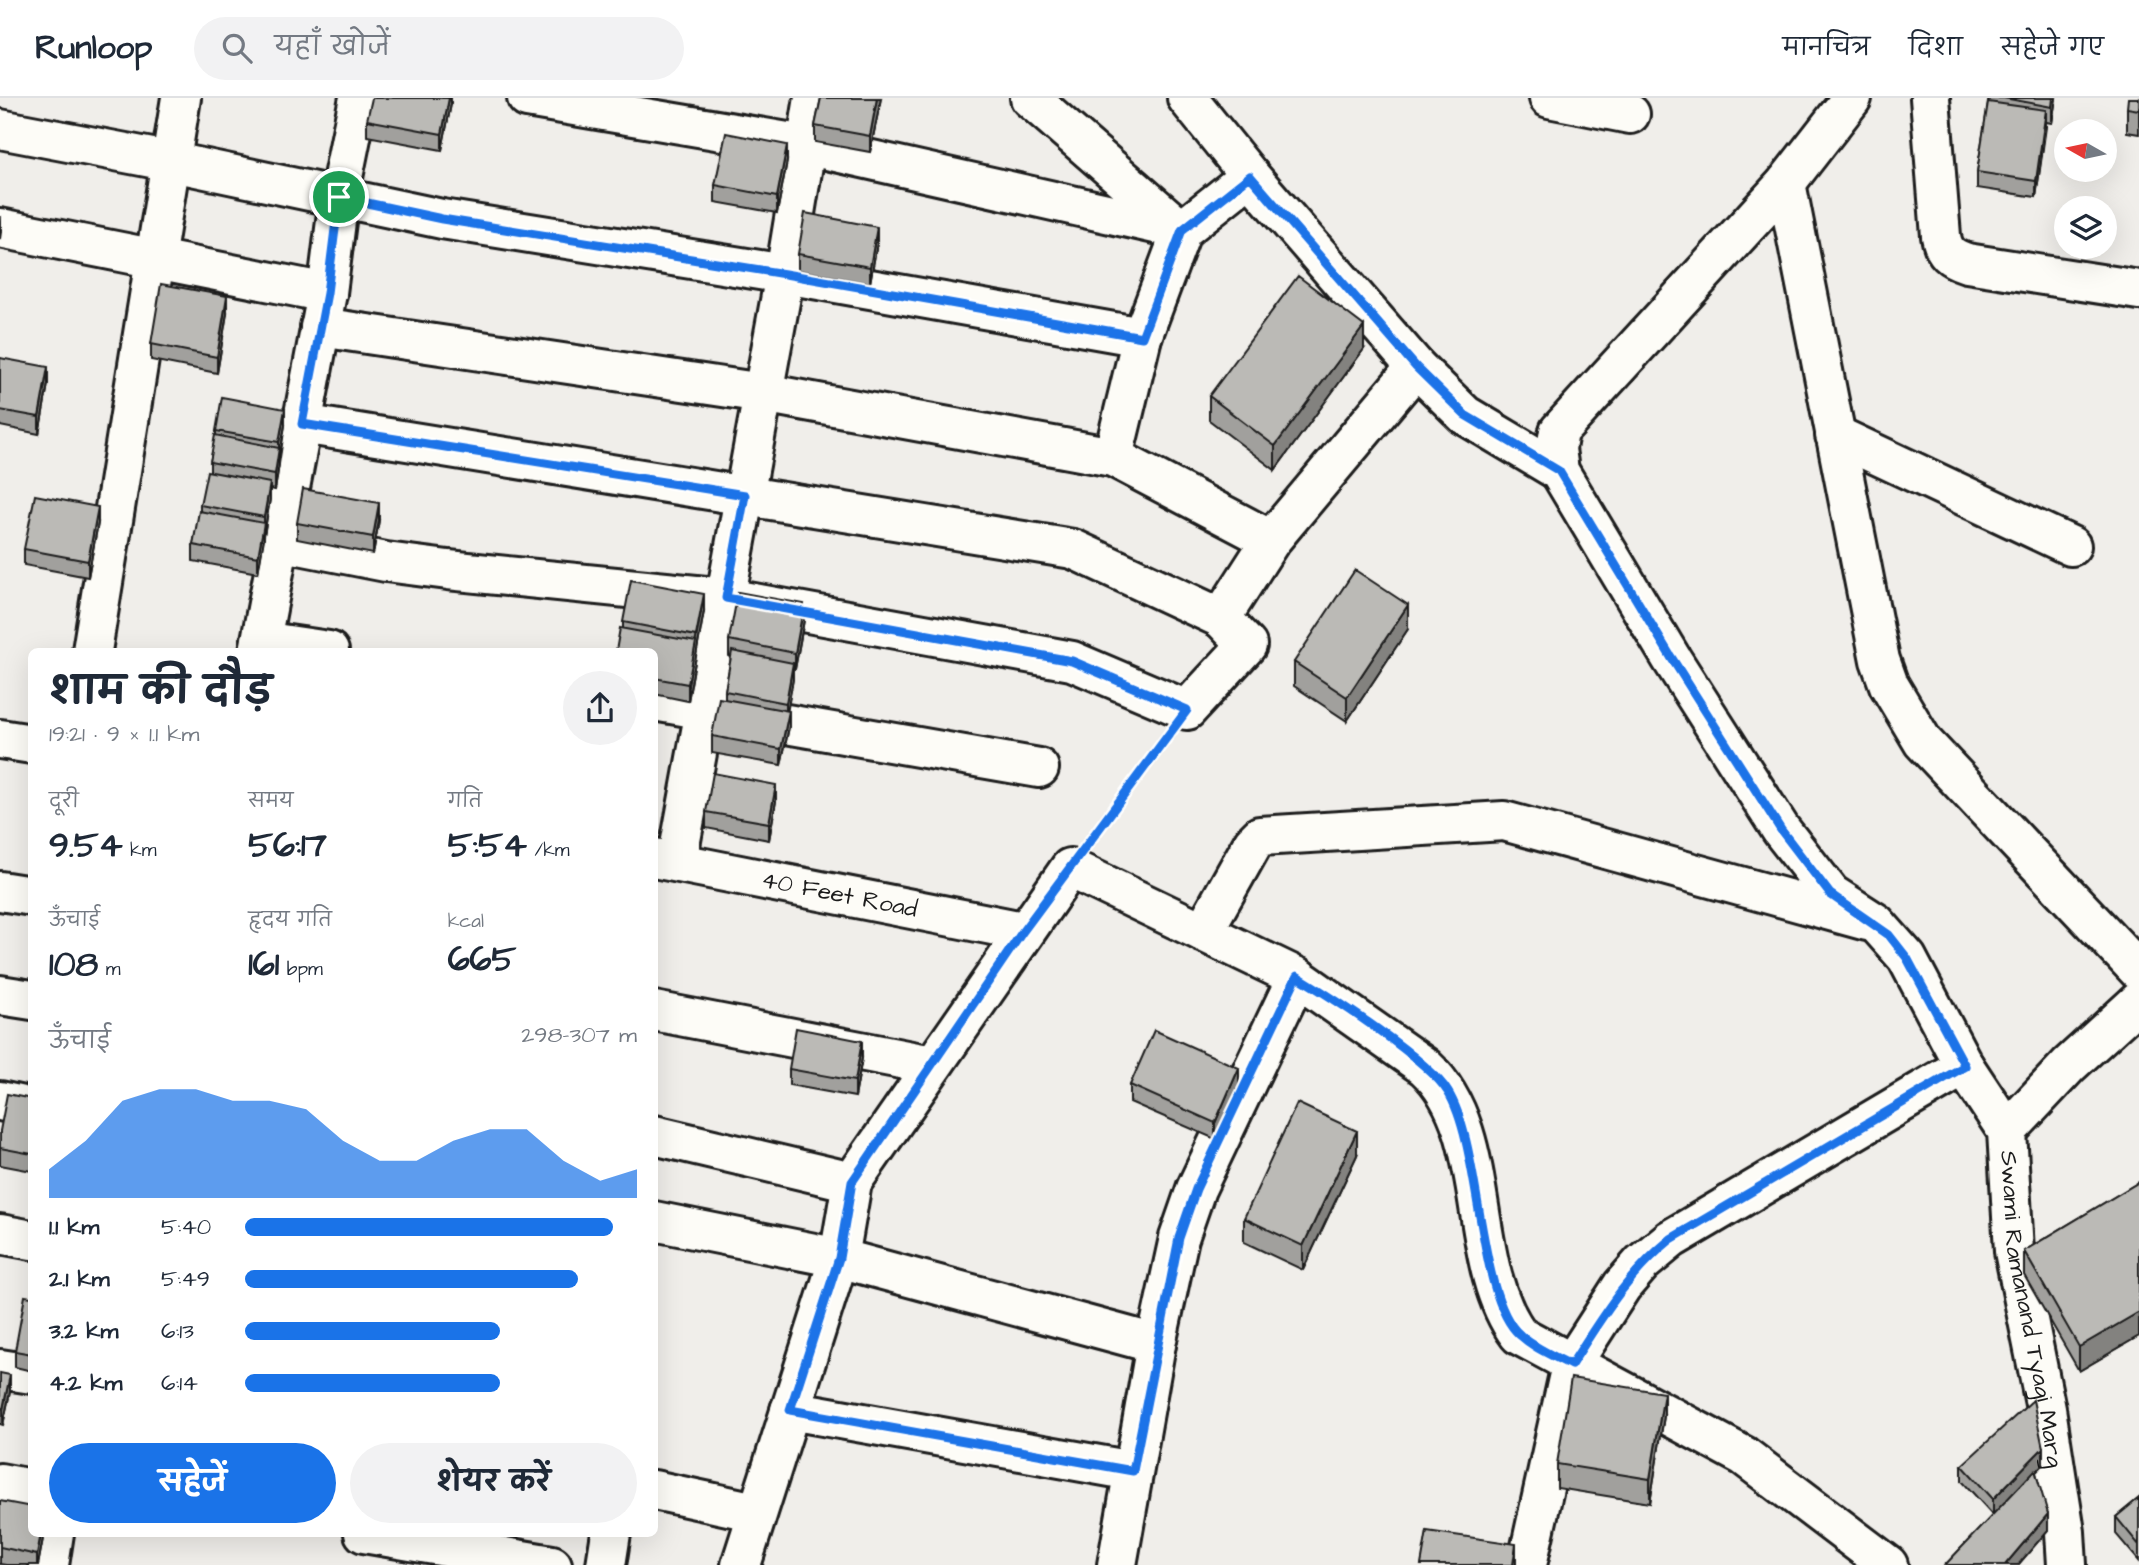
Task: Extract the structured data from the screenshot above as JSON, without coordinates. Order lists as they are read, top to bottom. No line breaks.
{"streets":{"street":["40 Feet Road","Swami Ramanand Tyagi Marg"]},"north":"left","page":{"header":"Runloop","search":"यहाँ खोजें","nav":["मानचित्र","दिशा","सहेजे गए"],"heading":["शाम की दौड़","19:21 · 9 × 1.1 km"],"stats":[["दूरी","9.54 km"],["समय","56:17"],["गति","5:54 /km"],["ऊँचाई","108 m"],["हृदय गति","161 bpm"],["kcal","665"]],"chart":["ऊँचाई","298–307 m"],"list":[{"name":"1.1 km","note":"5:40"},{"name":"2.1 km","note":"5:49"},{"name":"3.2 km","note":"6:13"},{"name":"4.2 km","note":"6:14"}],"buttons":["सहेजें","शेयर करें"]}}
